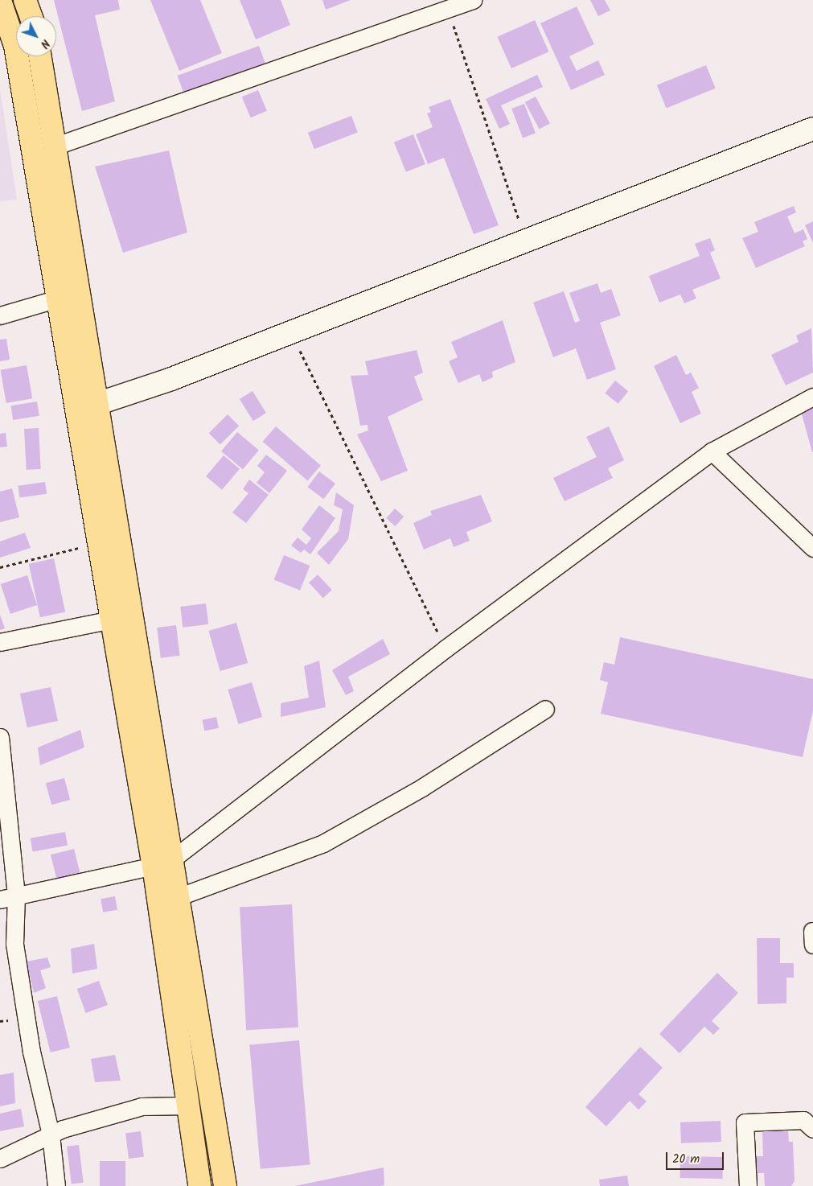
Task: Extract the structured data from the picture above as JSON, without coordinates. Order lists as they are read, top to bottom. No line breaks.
{"scale_bar":"20 m","north":"bottom right"}
